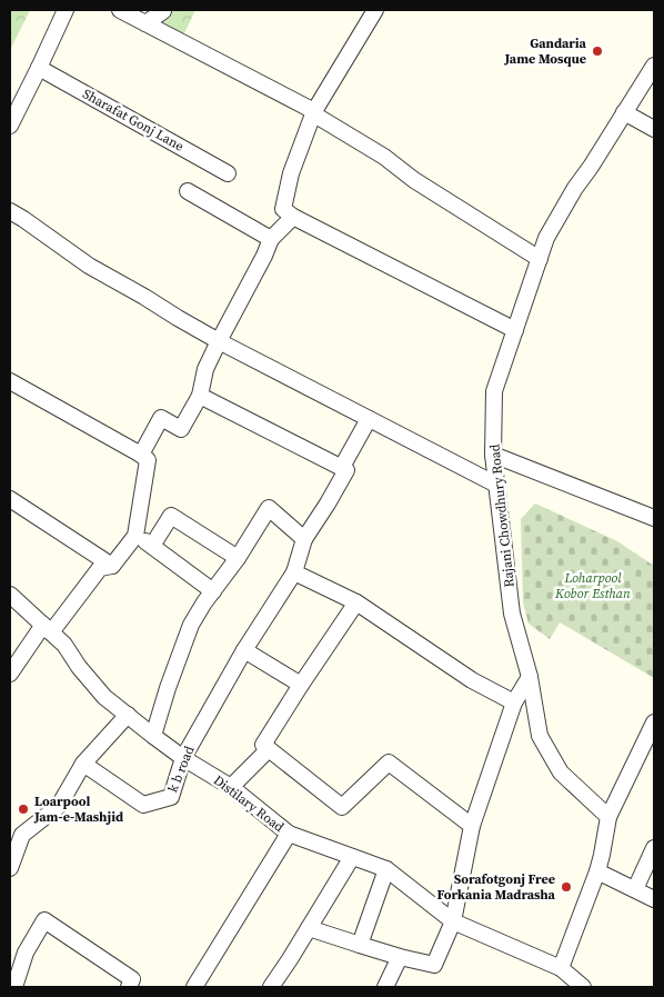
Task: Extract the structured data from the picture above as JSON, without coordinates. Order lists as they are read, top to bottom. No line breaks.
{"streets":{"street":["Sharafat Gonj Lane","Rajani Chowdhury Road","k b road","Distilary Road"]},"crossings":[["k b road","Distilary Road"]],"parks":["Loharpool Kobor Esthan"],"places":["Gandaria Jame Mosque","Loarpool Jam-e-Mashjid","Sorafotgonj Free Forkania Madrasha"]}
